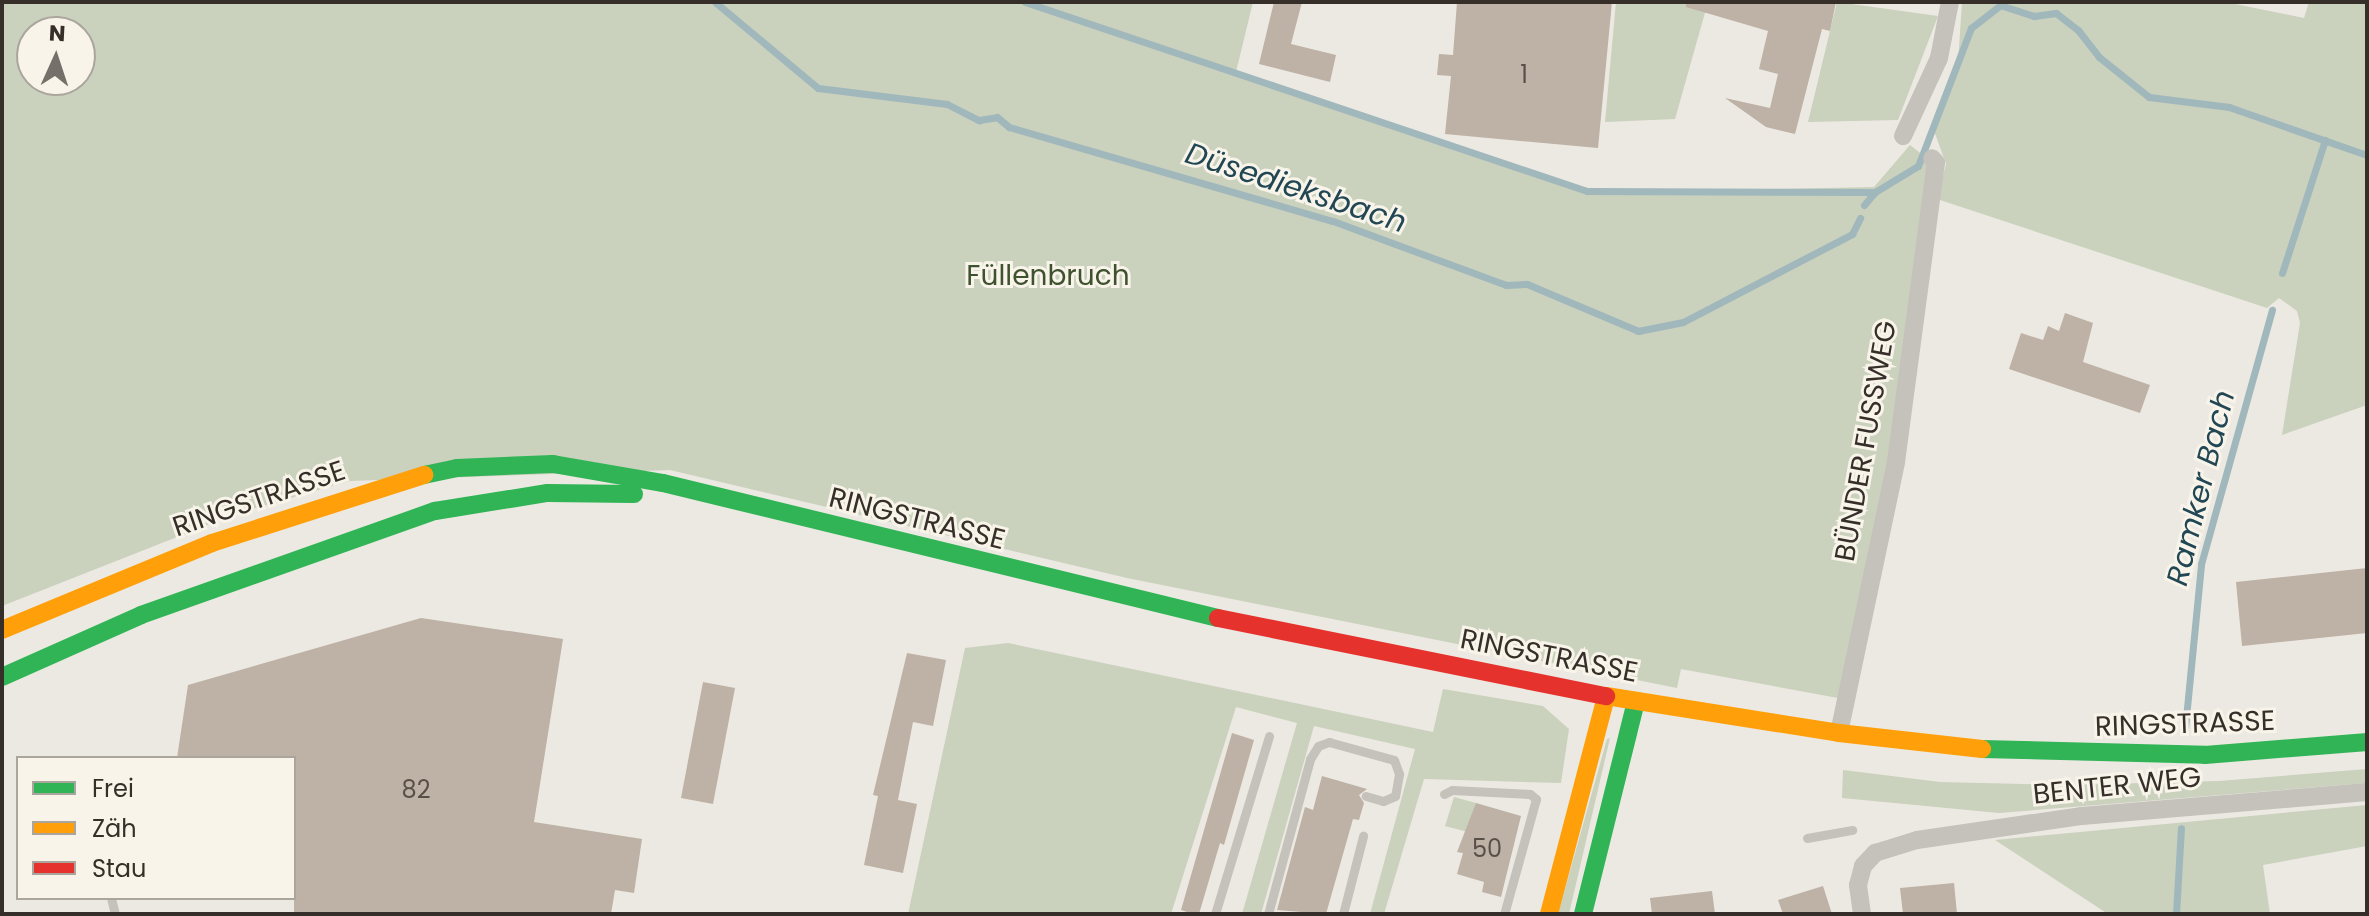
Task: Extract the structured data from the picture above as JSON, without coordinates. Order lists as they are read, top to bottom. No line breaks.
{"streets":{"main road":["RINGSTRASSE"],"street":["BÜNDER FUSSWEG","BENTER WEG"]},"crossings":[["BÜNDER FUSSWEG","RINGSTRASSE"]],"water":["Düsedieksbach","Ramker Bach"],"parks":["Füllenbruch"],"house_numbers":["1","82","50"],"legend":["Frei","Zäh","Stau"],"north":"top"}
